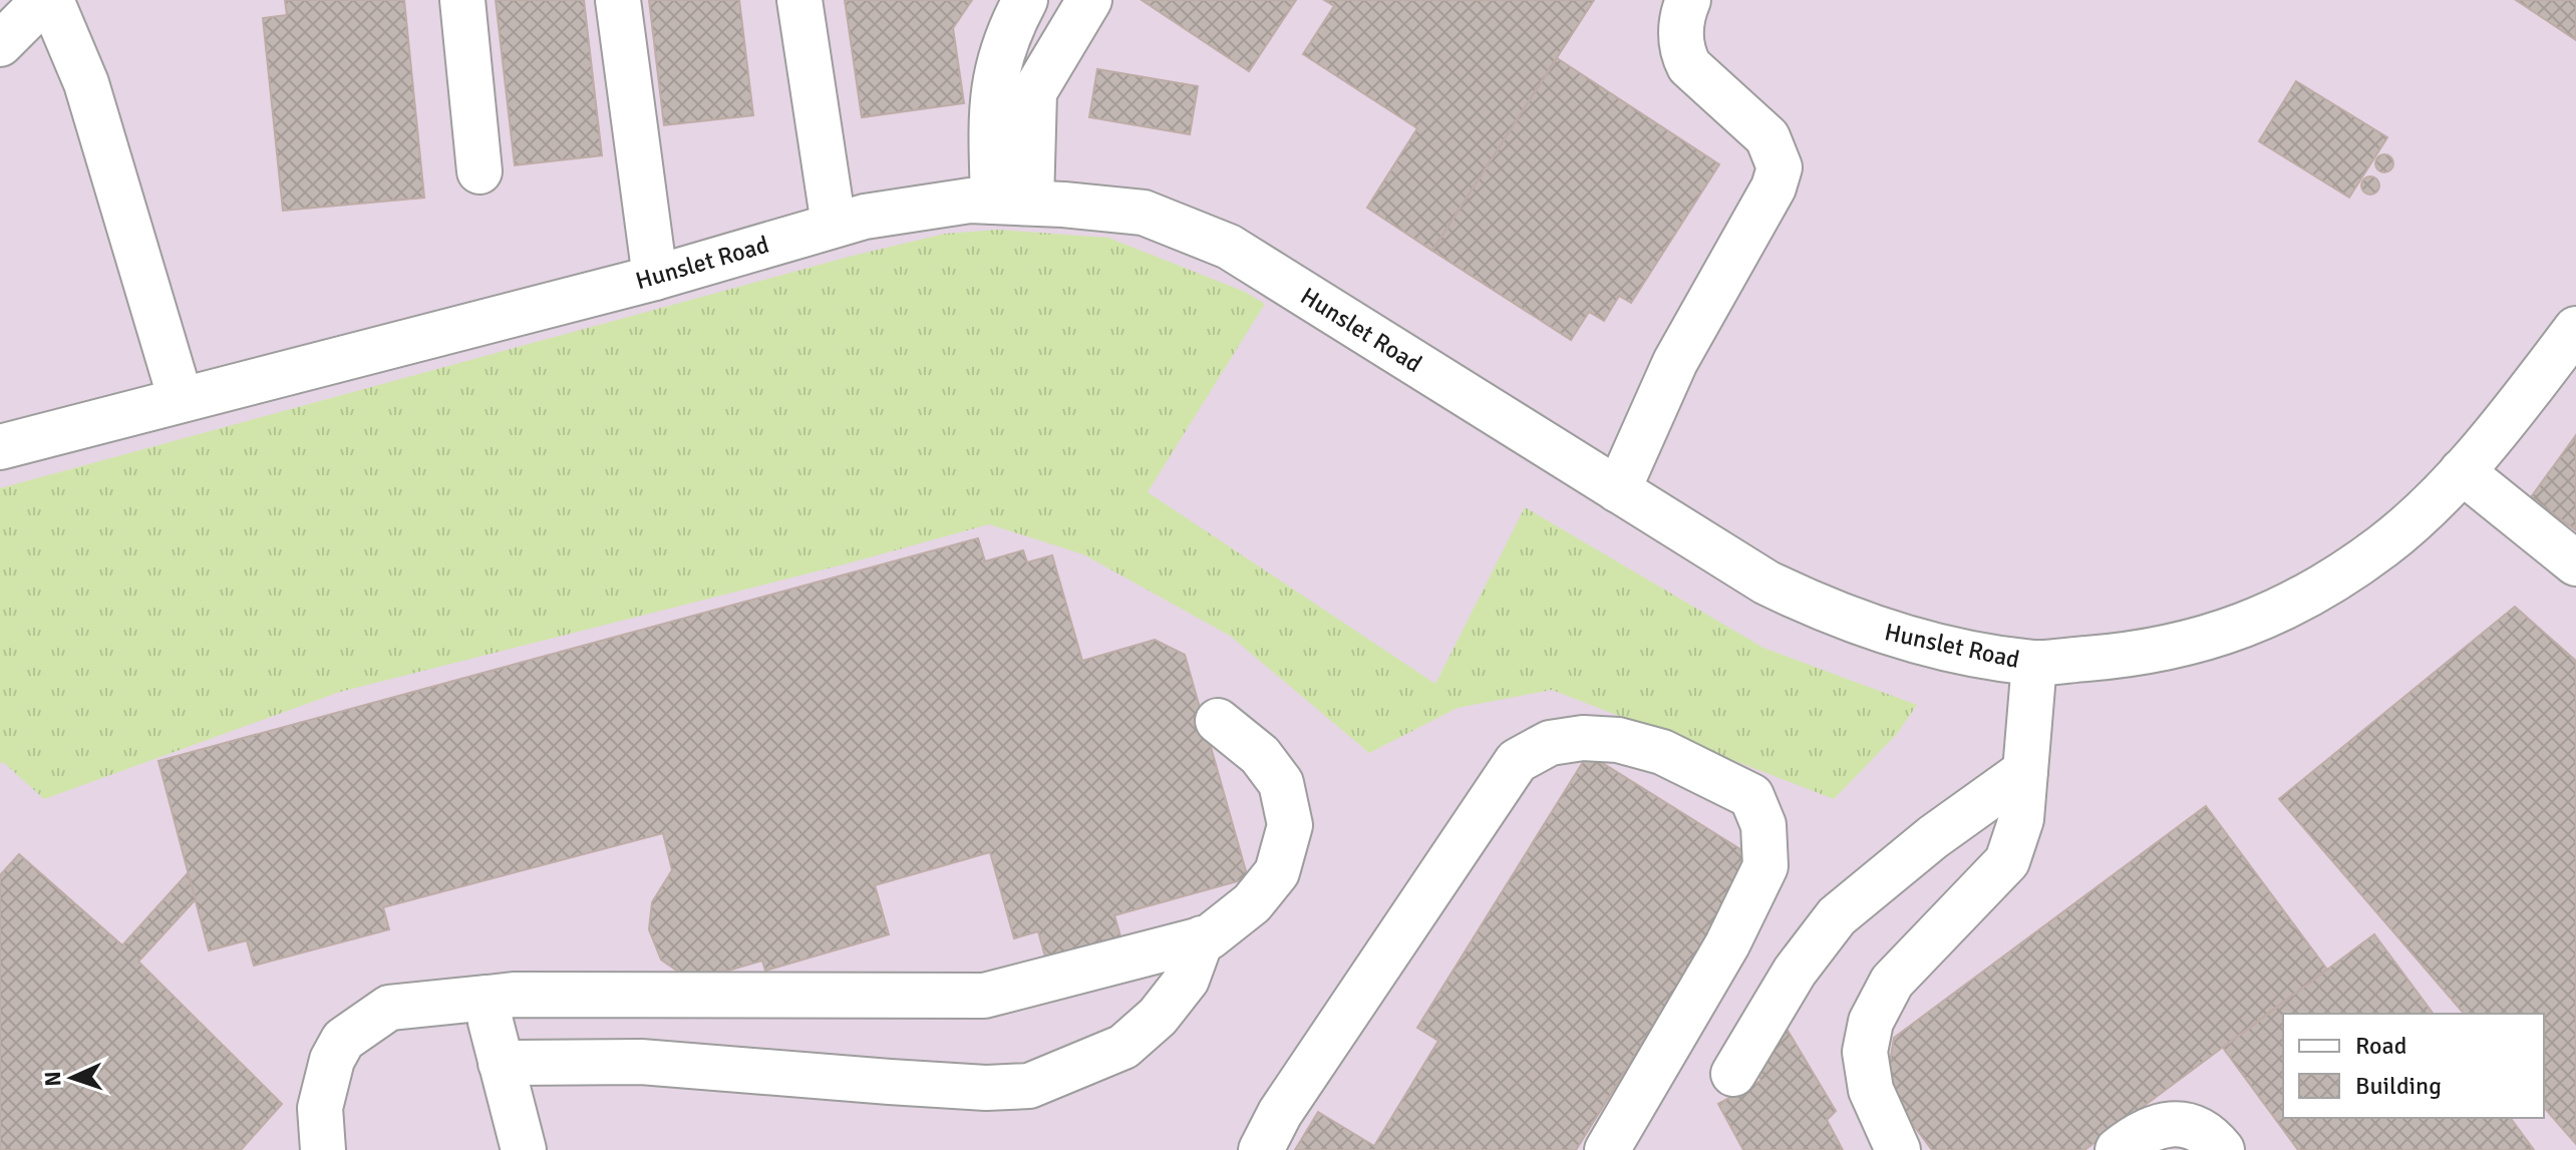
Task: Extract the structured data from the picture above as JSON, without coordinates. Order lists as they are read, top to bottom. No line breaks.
{"streets":{"lane":["Hunslet Road"]},"legend":["Road","Building"],"north":"left"}
